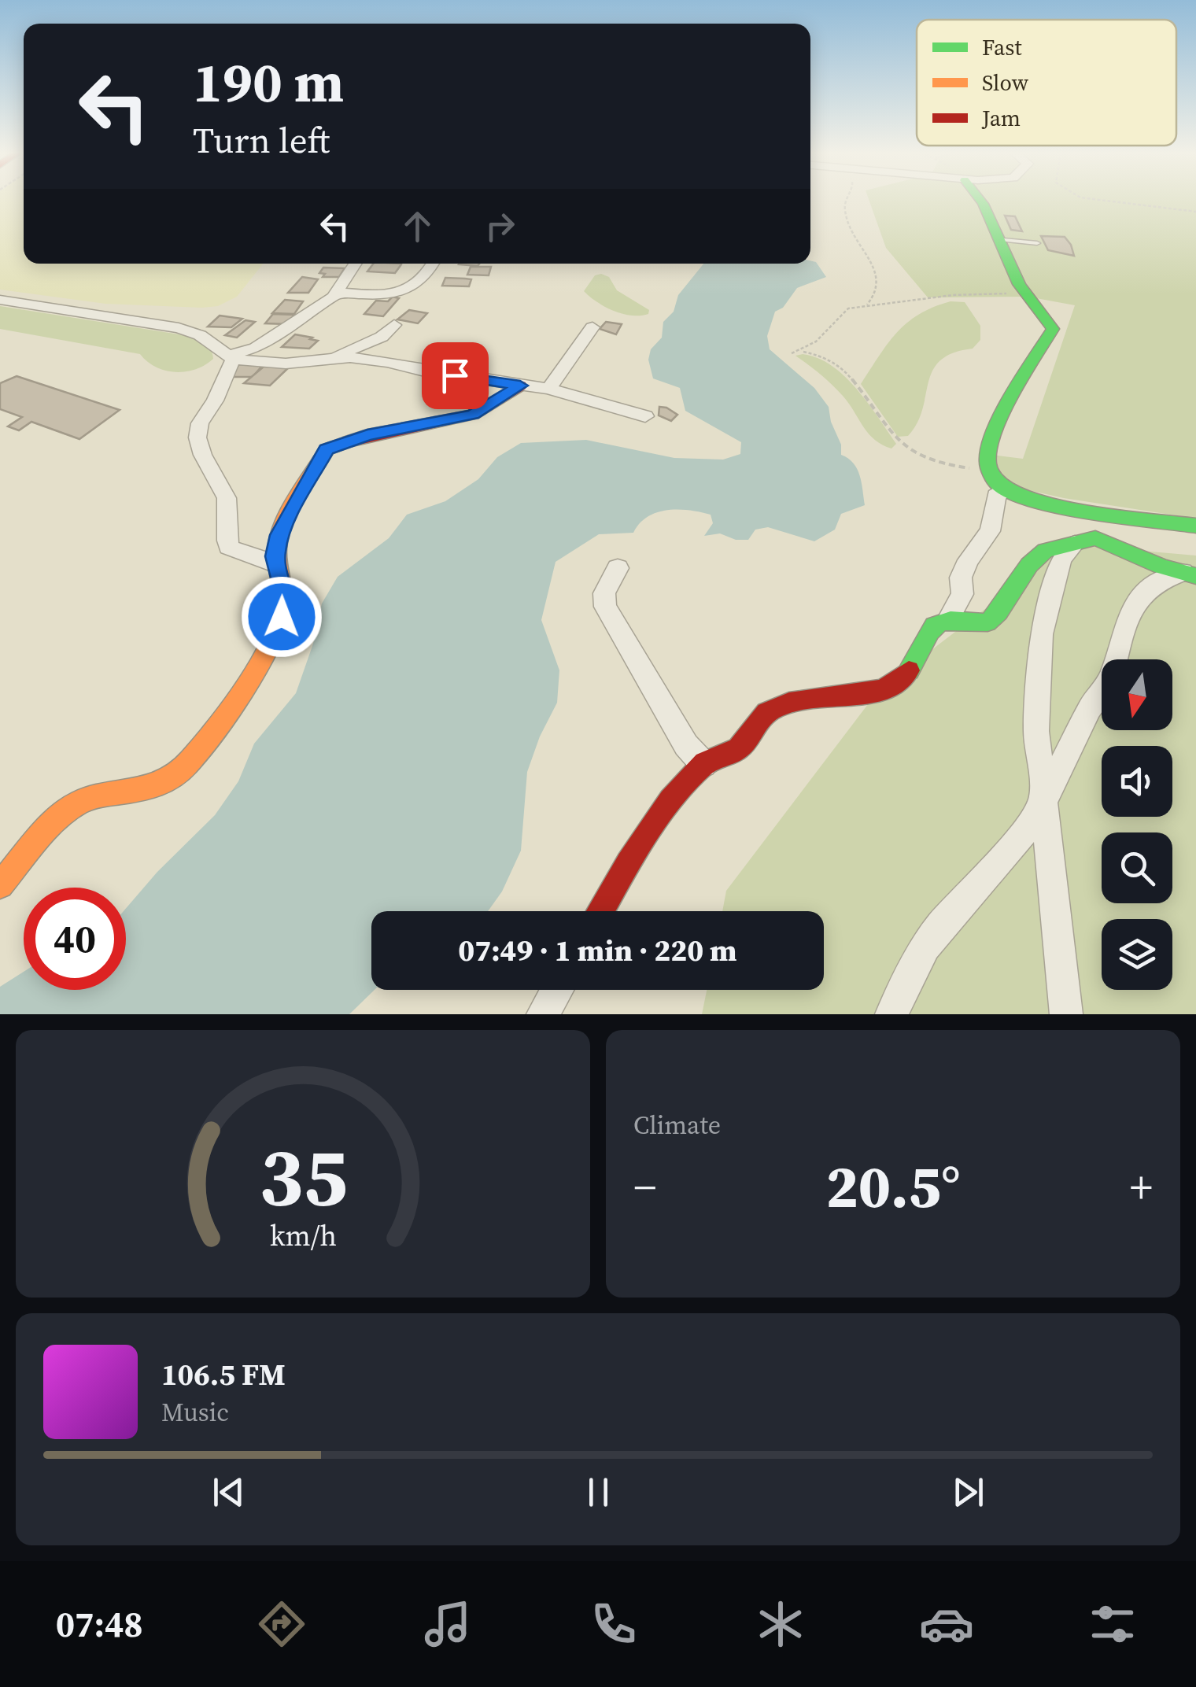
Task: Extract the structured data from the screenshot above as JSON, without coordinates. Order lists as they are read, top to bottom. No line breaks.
{"legend":["Fast","Slow","Jam"],"north":"bottom","page":{"turn":["190 m","Turn left"],"limit":"40","trip":"07:49 · 1 min · 220 m","tile":"Climate","heat":["−","20.5°","+"],"song":["106.5 FM","Music"],"tabs":"07:48","gauge":["35","km/h"]}}
